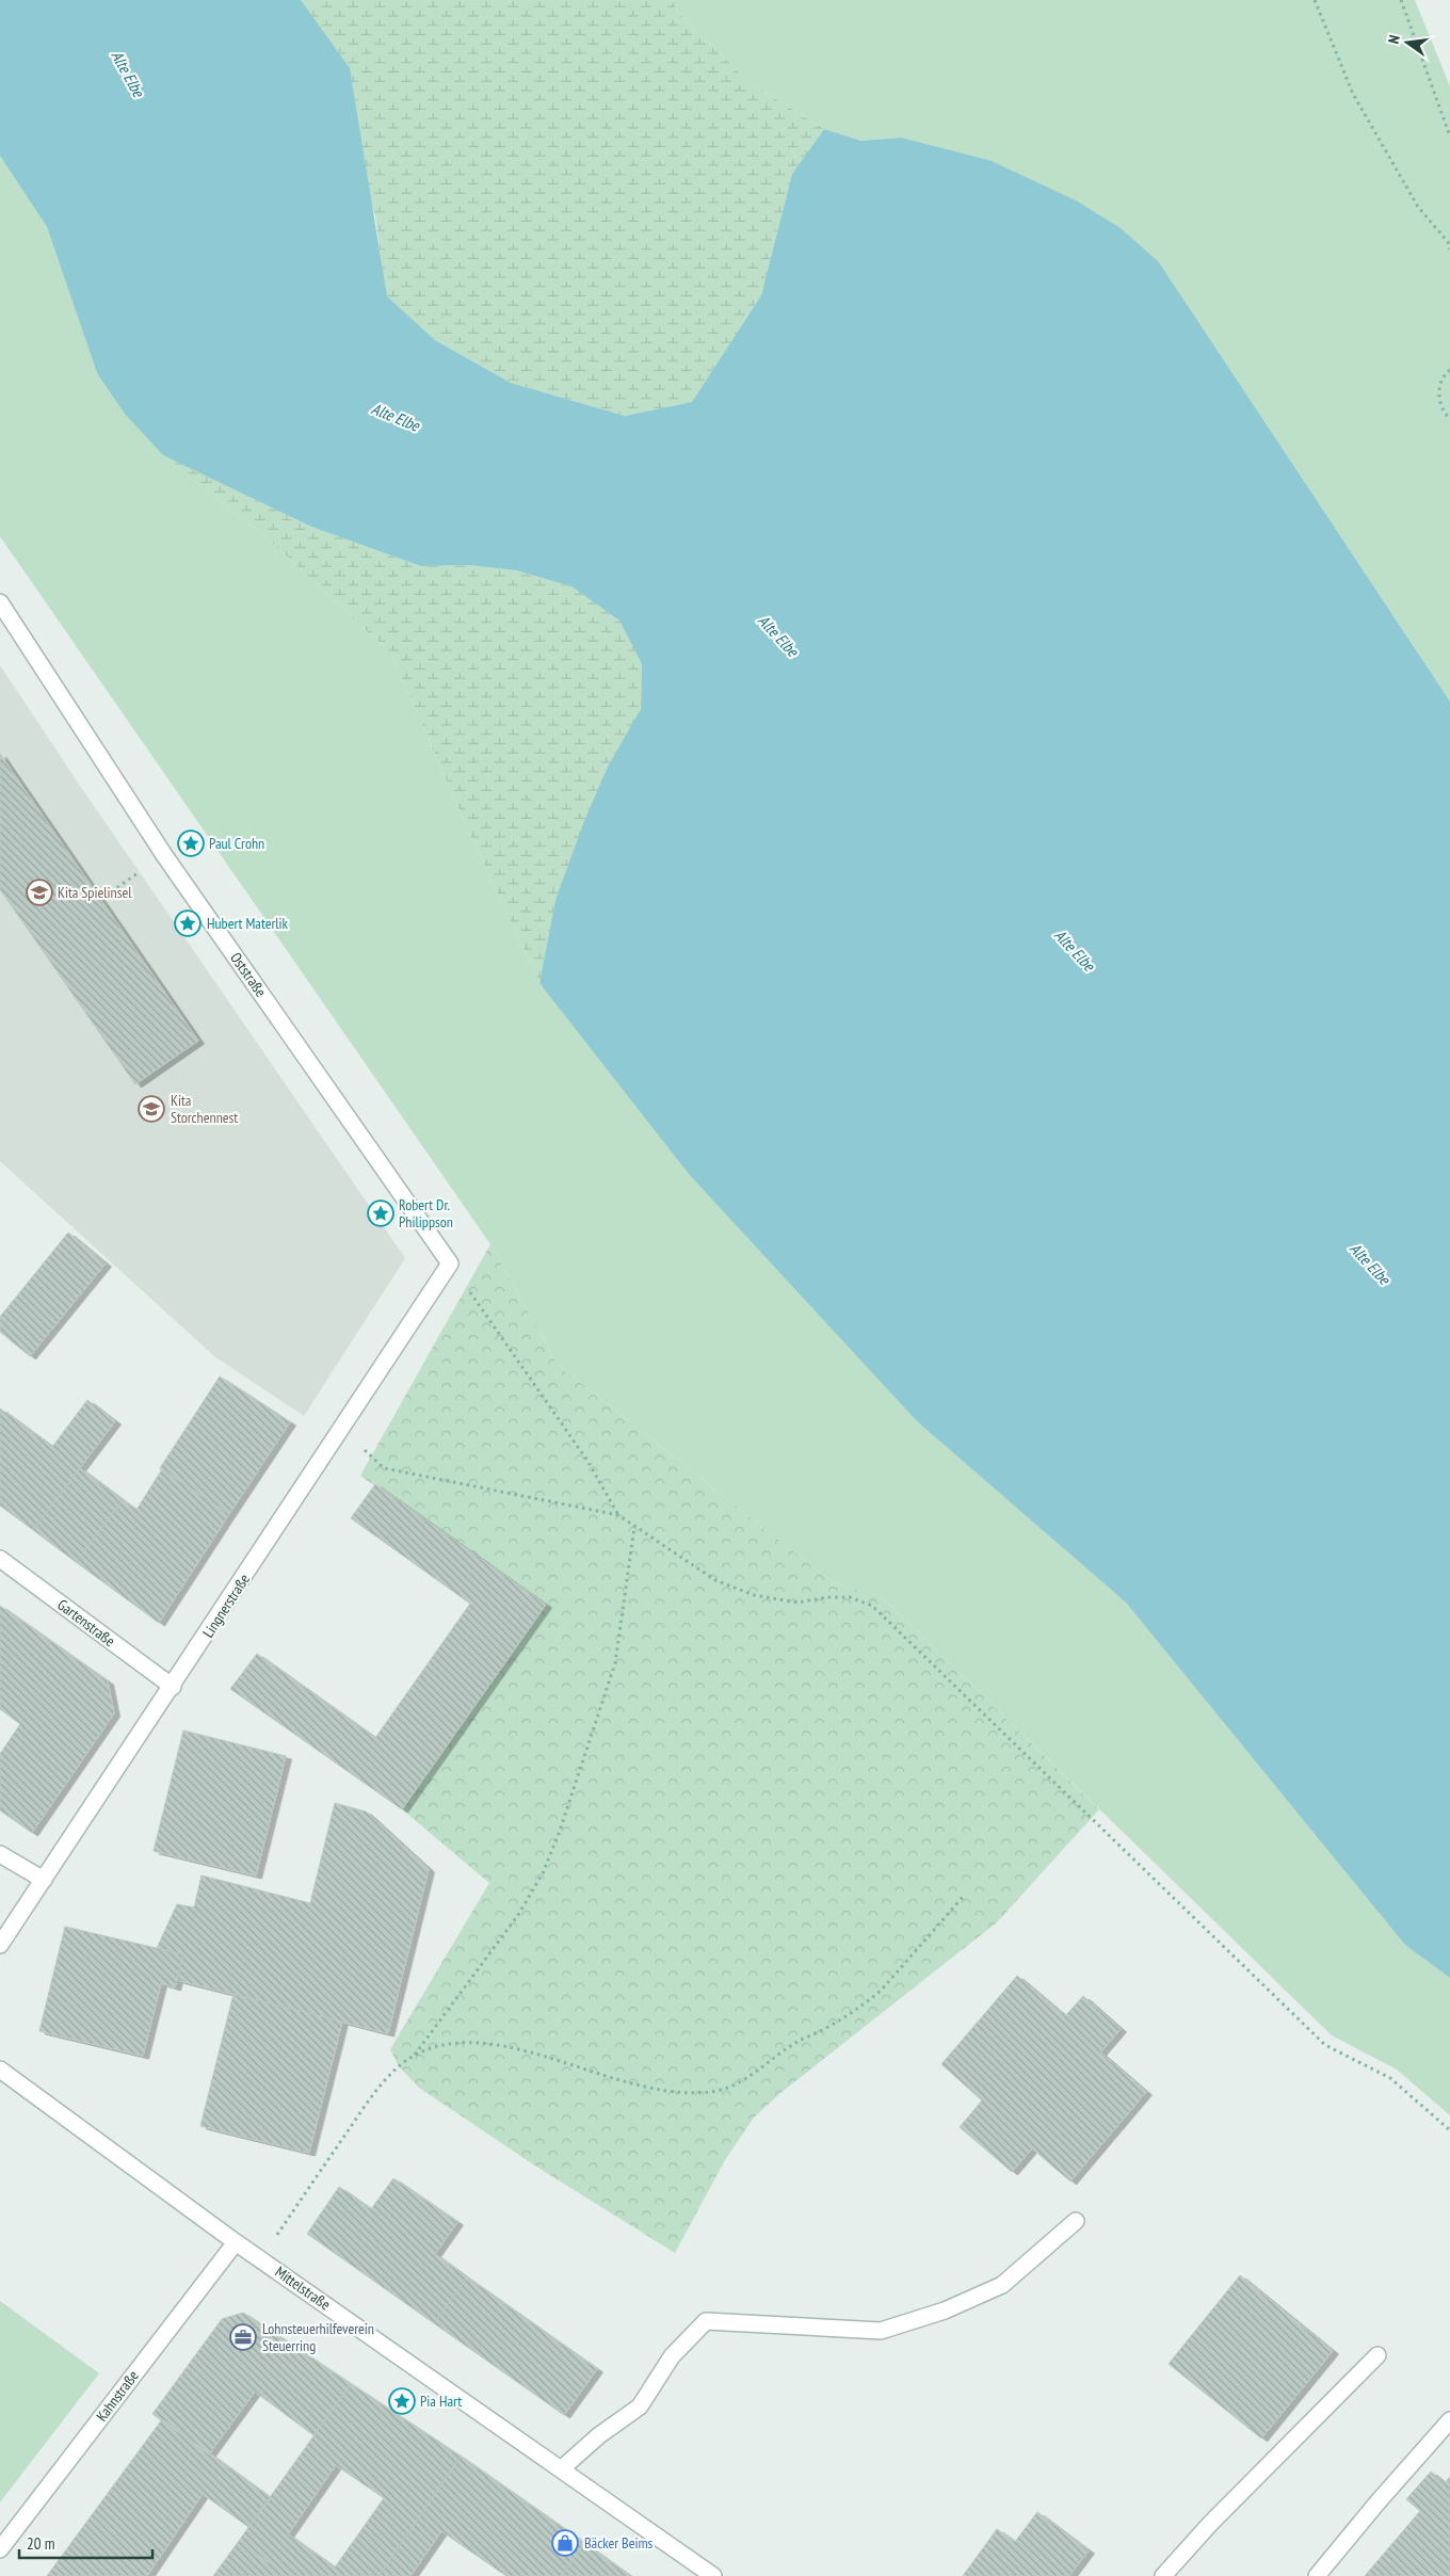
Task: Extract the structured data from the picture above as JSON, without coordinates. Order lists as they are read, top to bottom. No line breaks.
{"streets":{"street":["Oststraße","Lingnerstraße","Gartenstraße","Mittelstraße","Kahnstraße"]},"crossings":[["Oststraße","Lingnerstraße"],["Lingnerstraße","Gartenstraße"],["Mittelstraße","Kahnstraße"]],"water":["Alte Elbe"],"places":{"place":["Paul Crohn","Hubert Materlik","Robert Dr. Philippson","Pia Hart"],"school or university":["Kita Spielinsel","Kita Storchennest"],"office":["Lohnsteuerhilfeverein Steuerring"],"shop":["Bäcker Beims"]},"scale_bar":"20 m","north":"left"}
